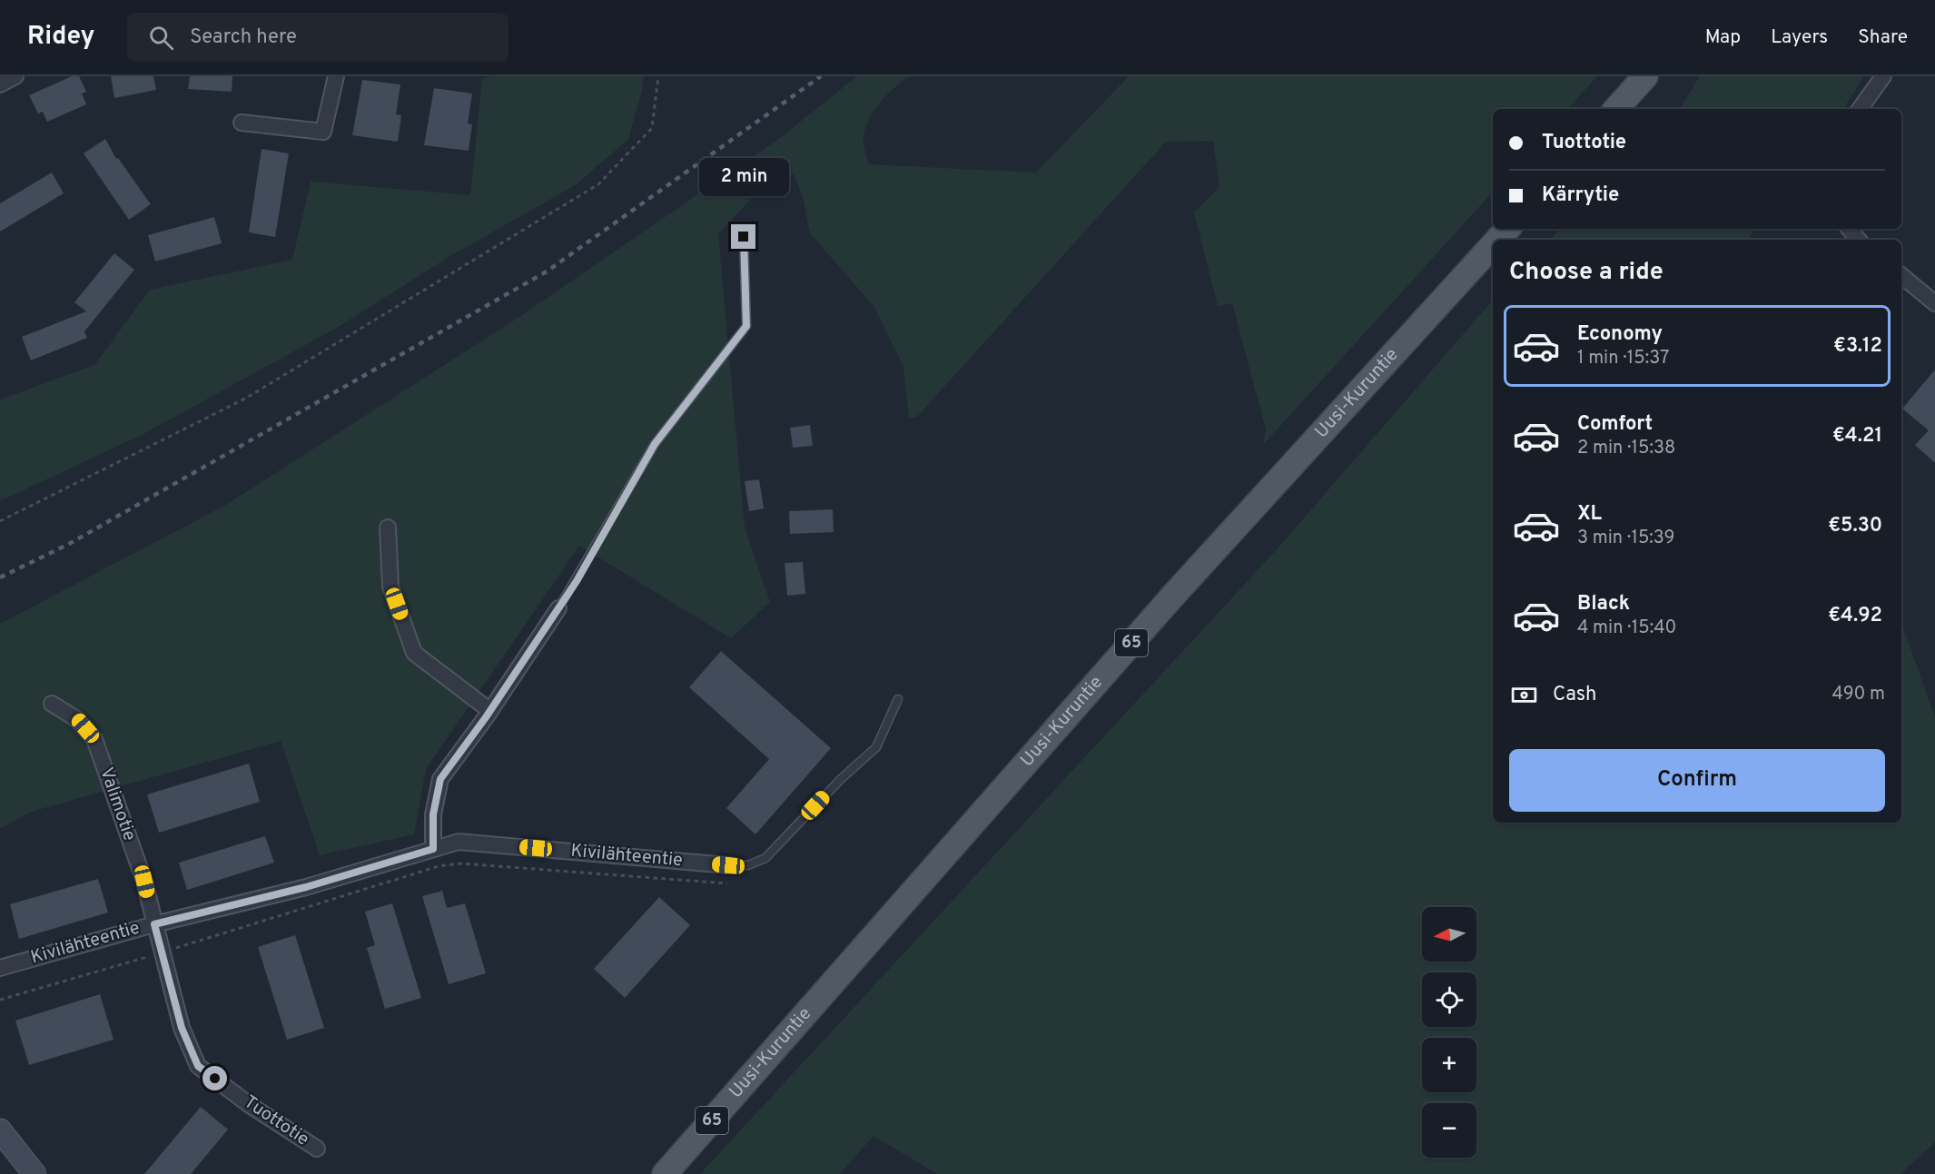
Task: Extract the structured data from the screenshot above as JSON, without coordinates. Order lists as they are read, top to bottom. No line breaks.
{"streets":{"main road":["Uusi-Kuruntie","65"],"street":["Valimotie","Kivilähteentie","Tuottotie"]},"crossings":[["Valimotie","Kivilähteentie"],["Valimotie","Tuottotie"],["Kivilähteentie","Tuottotie"]],"north":"left","page":{"header":"Ridey","search":"Search here","nav":["Map","Layers","Share"],"banner":["Tuottotie","Kärrytie"],"bubble":"2 min","heading":"Choose a ride","list":[{"name":"Economy","note":"1 min · 15:37","value":"€3.12"},{"name":"Comfort","note":"2 min · 15:38","value":"€4.21"},{"name":"XL","note":"3 min · 15:39","value":"€5.30"},{"name":"Black","note":"4 min · 15:40","value":"€4.92"}],"pay":["Cash","490 m"],"buttons":"Confirm","map_buttons":["+","−"]}}
